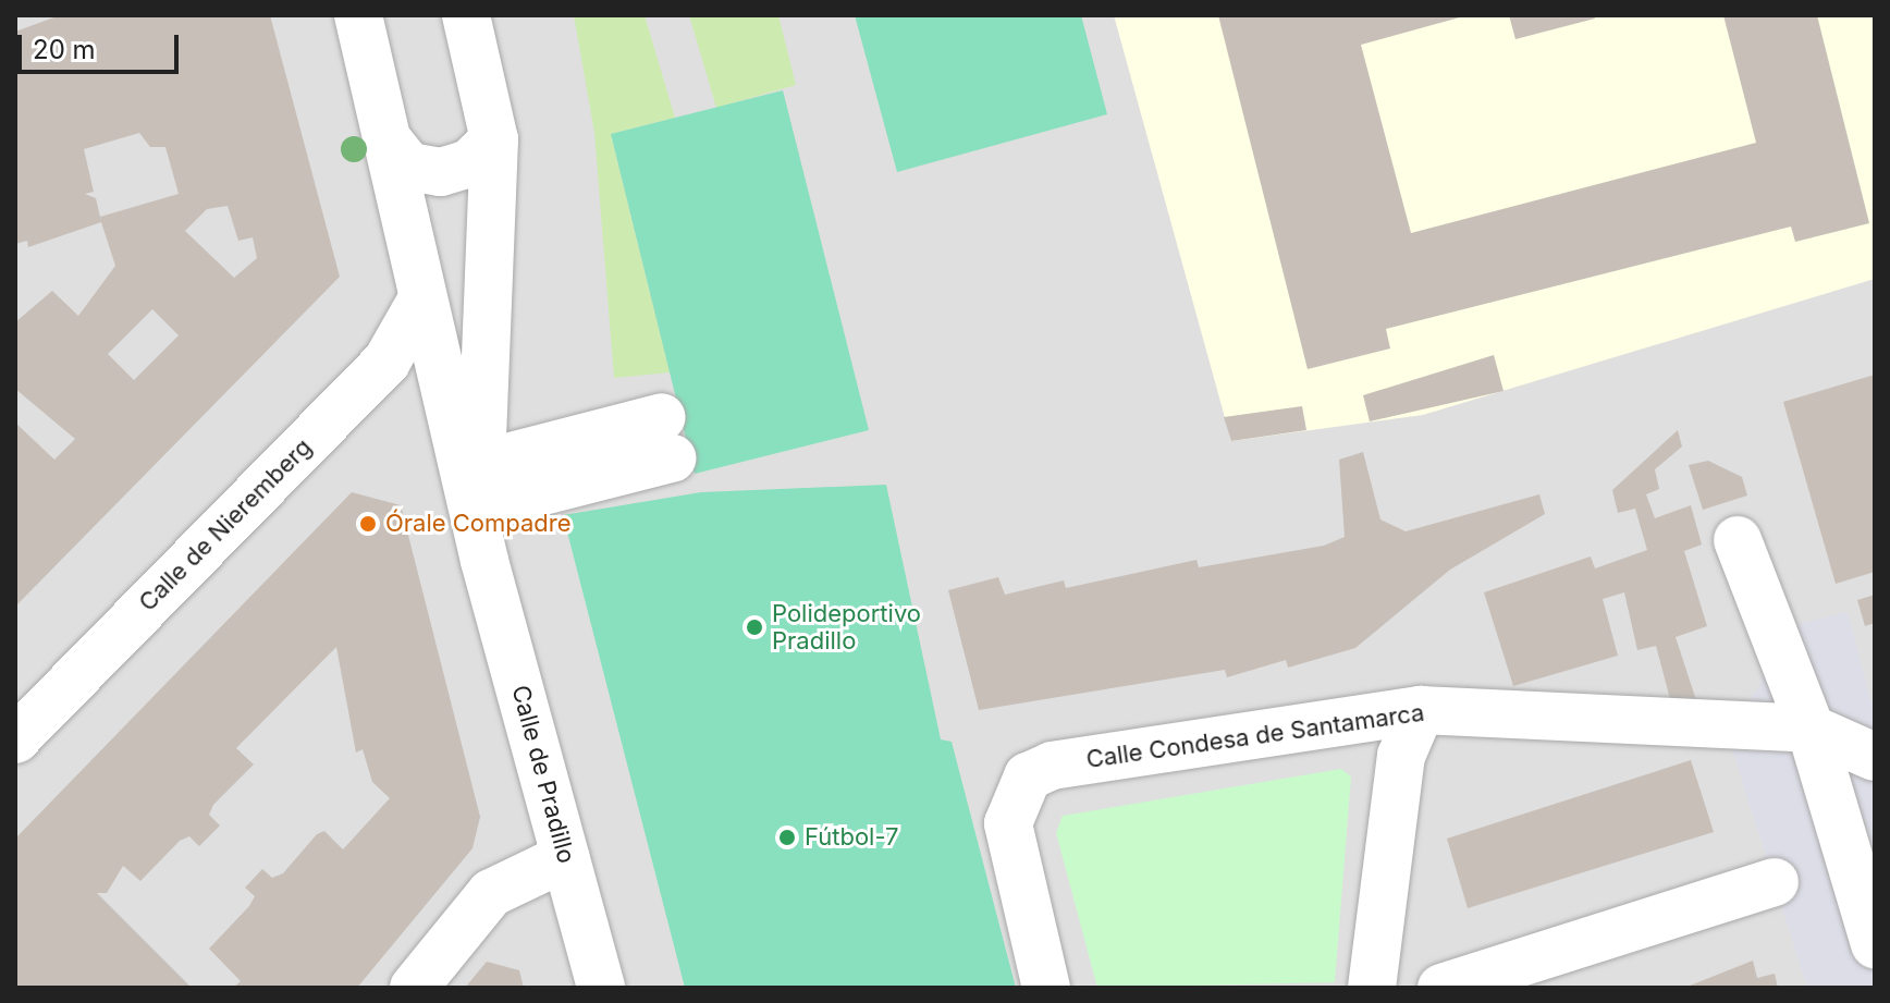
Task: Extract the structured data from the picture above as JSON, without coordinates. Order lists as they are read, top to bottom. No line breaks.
{"streets":{"street":["Calle de Nieremberg","Calle Condesa de Santamarca","Calle de Pradillo"]},"crossings":[["Calle de Nieremberg","Calle de Pradillo"]],"places":["Órale Compadre","Polideportivo Pradillo","Fútbol-7"],"scale_bar":"20 m"}
